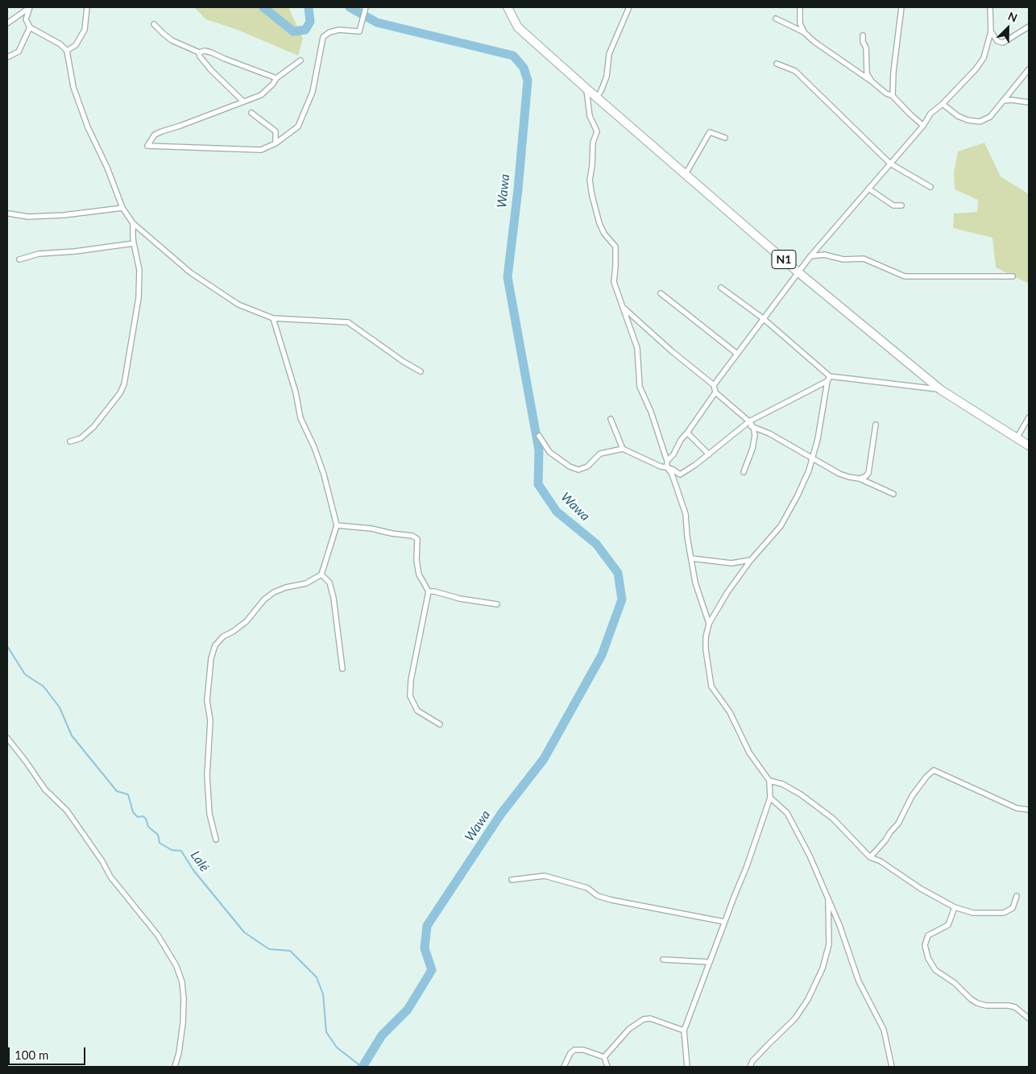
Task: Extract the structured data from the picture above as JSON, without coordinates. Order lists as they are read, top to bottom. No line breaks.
{"streets":{"highway":["N1"]},"water":["Wawa","Lalé"],"scale_bar":"100 m","north":"top right"}
